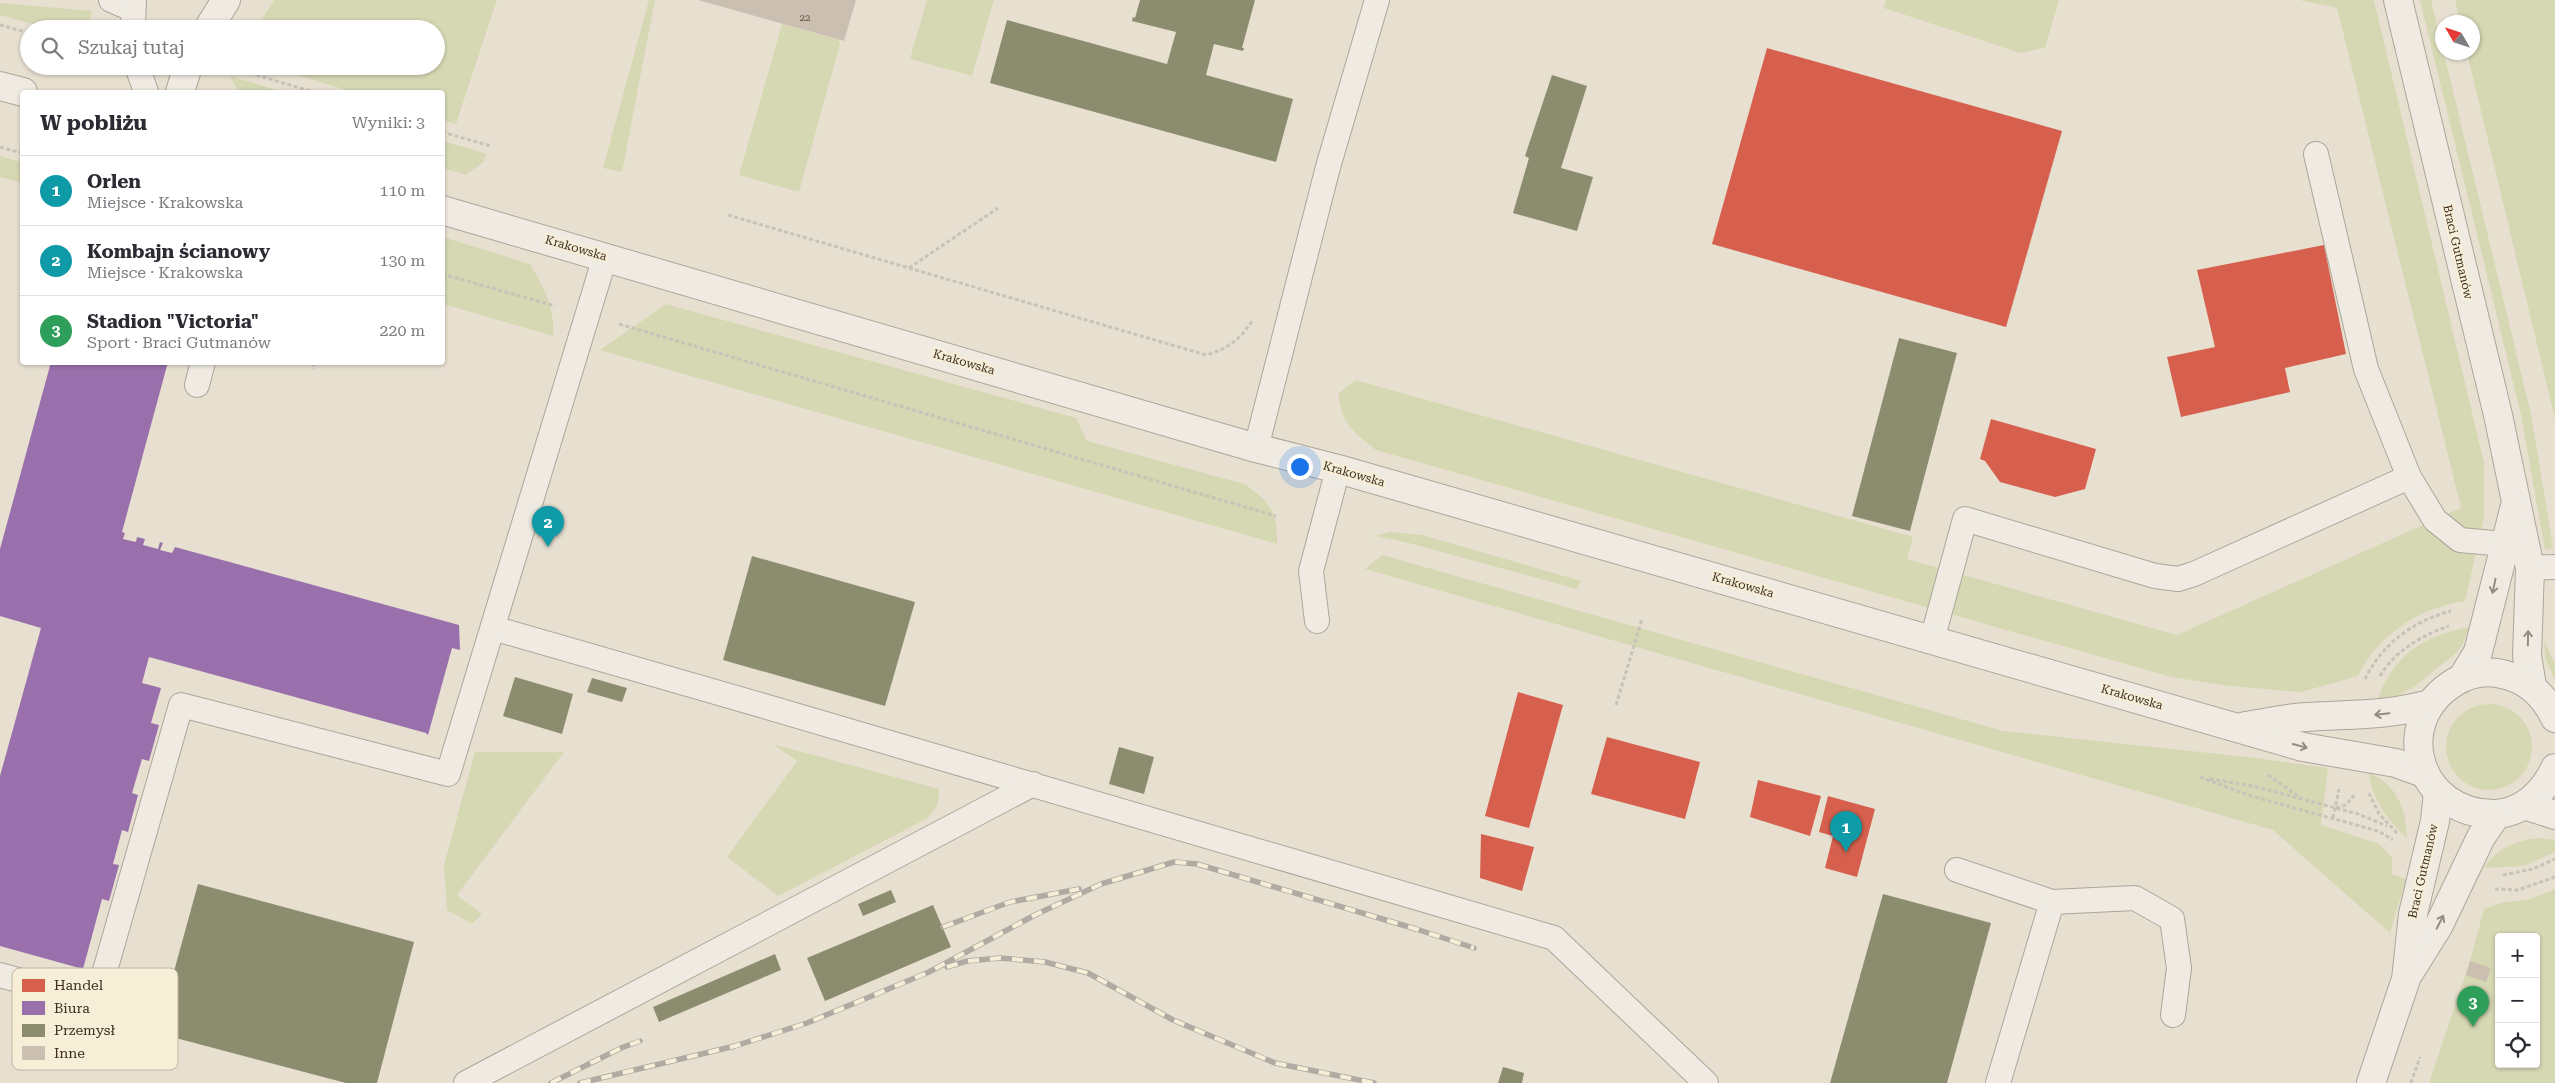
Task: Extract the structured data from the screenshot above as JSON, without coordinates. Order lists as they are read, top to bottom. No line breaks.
{"streets":{"street":["Krakowska","Braci Gutmanów"]},"crossings":[["Krakowska","Braci Gutmanów"]],"house_numbers":["22"],"legend":["Handel","Biura","Przemysł","Inne"],"north":"top left","page":{"search":"Szukaj tutaj","heading":["W pobliżu","Wyniki: 3"],"list":[{"mark":"1","name":"Orlen","note":"Miejsce · Krakowska","value":"110 m"},{"mark":"2","name":"Kombajn ścianowy","note":"Miejsce · Krakowska","value":"130 m"},{"mark":"3","name":"Stadion \"Victoria\"","note":"Sport · Braci Gutmanów","value":"220 m"}],"pins":["2","1","3"],"map_buttons":["+","−"]}}
